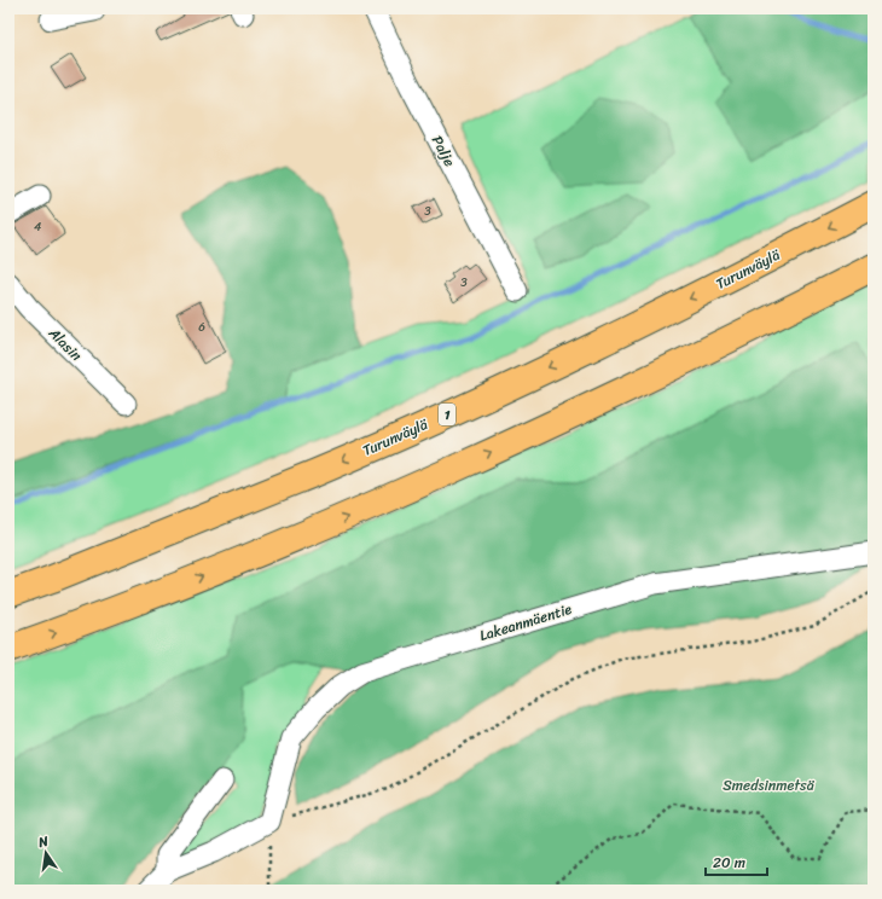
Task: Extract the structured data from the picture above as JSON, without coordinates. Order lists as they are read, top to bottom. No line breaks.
{"streets":{"highway":["Turunväylä","1"],"street":["Palje","Alasin","Lakeanmäentie"]},"parks":["Smedsinmetsä"],"house_numbers":["3","4","3","6"],"scale_bar":"20 m","north":"top"}
